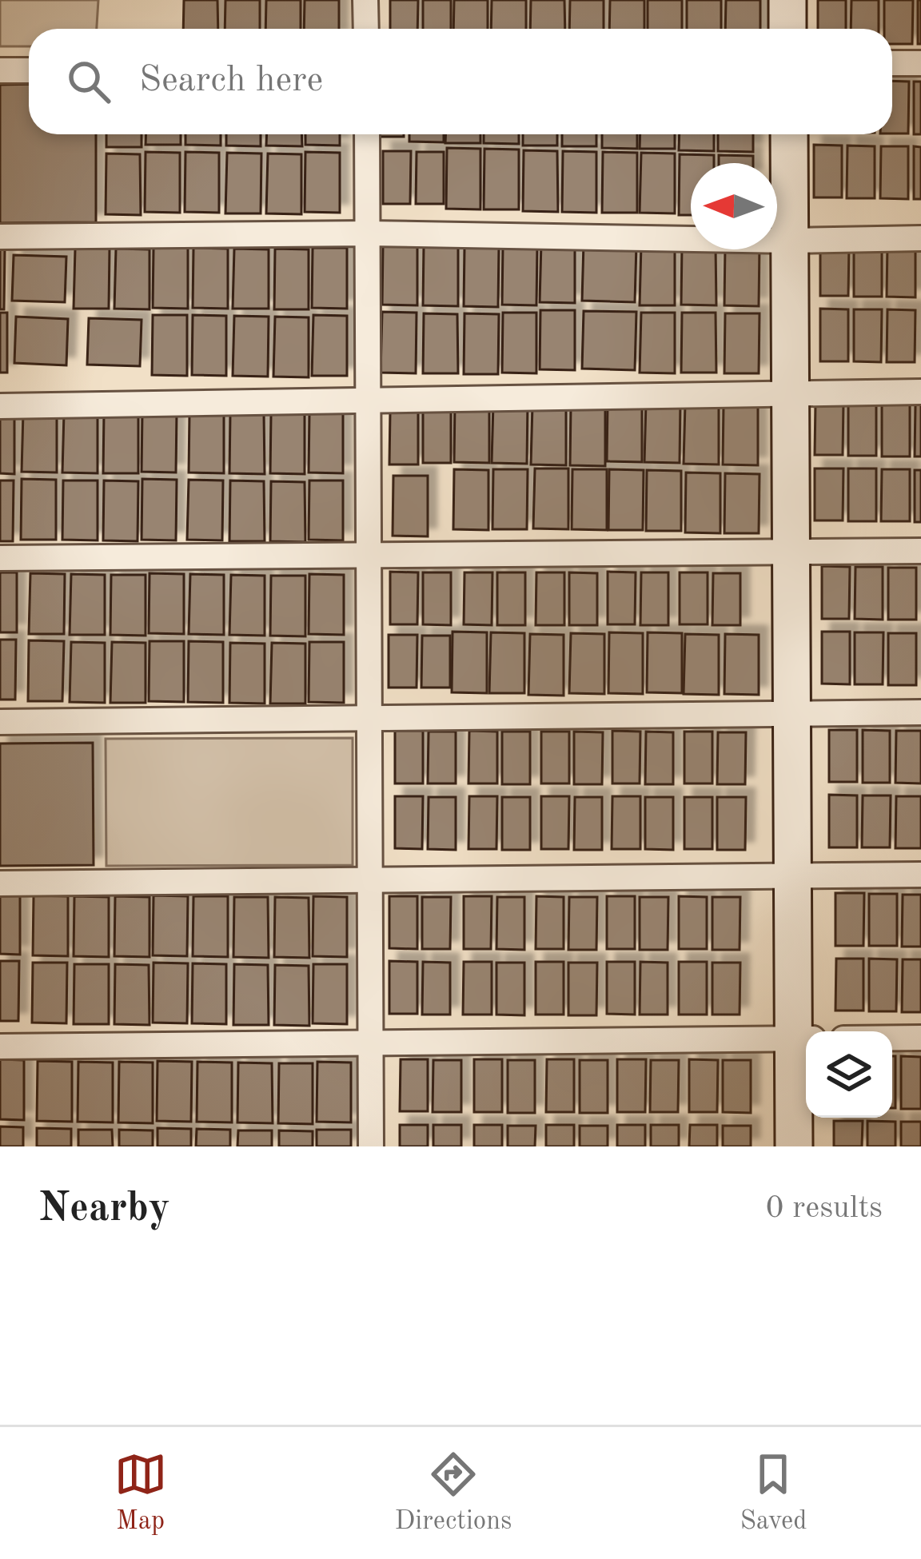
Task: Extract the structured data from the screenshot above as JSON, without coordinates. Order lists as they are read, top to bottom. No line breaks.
{"north":"left","page":{"search":"Search here","heading":["Nearby","0 results"],"nav":["Map","Directions","Saved"]}}
